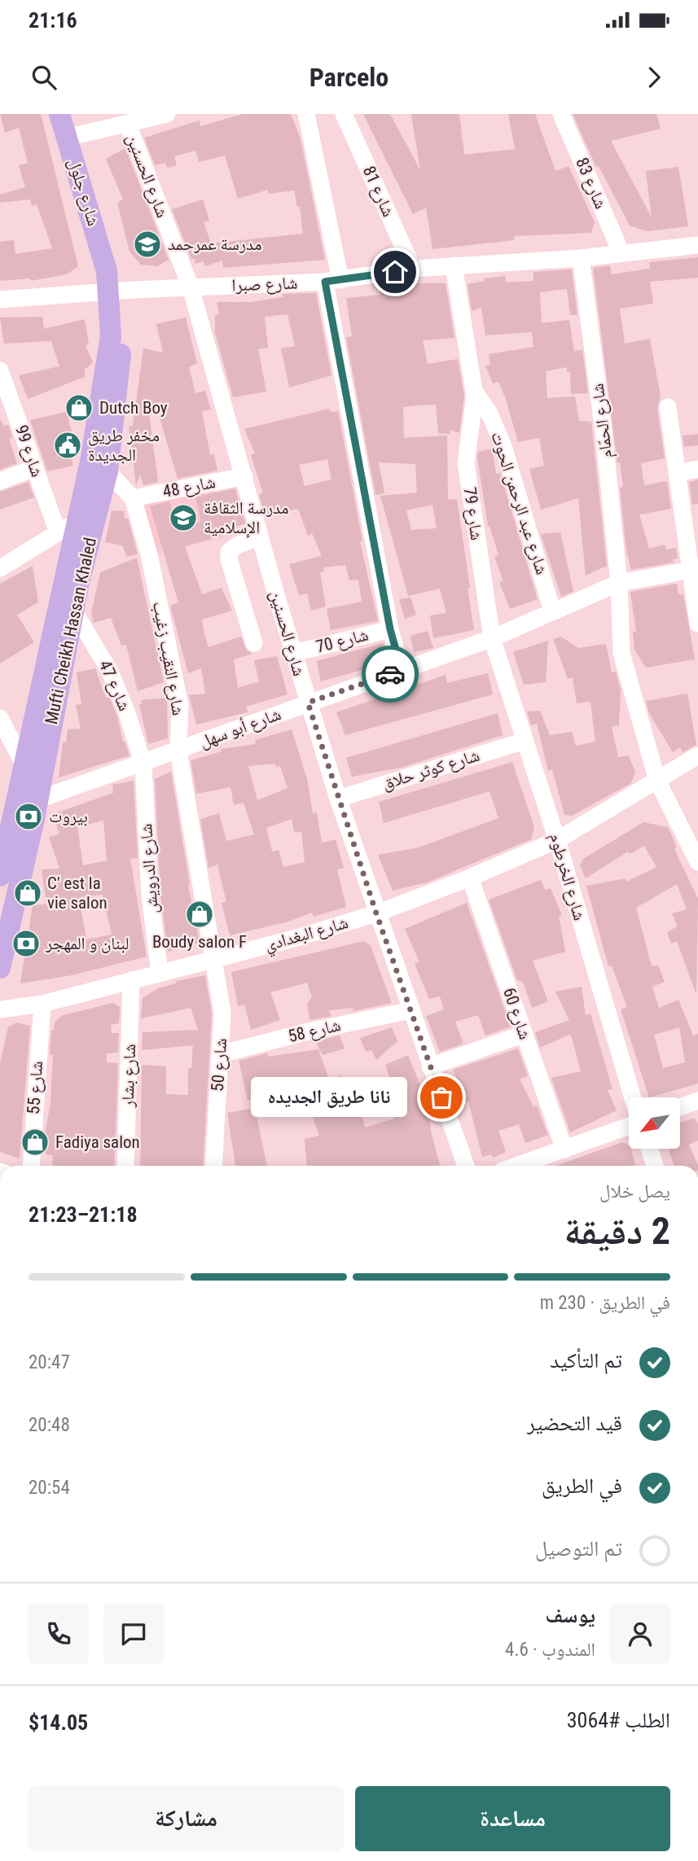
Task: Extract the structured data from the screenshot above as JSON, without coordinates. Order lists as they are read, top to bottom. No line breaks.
{"streets":{"main road":["شارع جلول","Mufti Cheikh Hassan Khaled"],"street":["شارع الحسنين","شارع 83","شارع 81","شارع صبرا","شارع الحمّام","شارع 99","شارع 48","شارع عبد الرحمن الحوت","شارع 79","شارع 70","شارع النقيب زغيب","شارع 47","شارع أبو سهل","شارع كوثر حلاق","شارع الدرويش","شارع الخرطوم","شارع البغدادي","شارع 60","شارع 58","شارع 50","شارع بشار","شارع 55"]},"crossings":[["شارع الحسنين","شارع صبرا"],["شارع الحسنين","شارع 48"],["شارع الحسنين","شارع 70"],["شارع الحسنين","شارع أبو سهل"],["شارع الحسنين","شارع كوثر حلاق"],["شارع الحسنين","شارع البغدادي"],["شارع الحسنين","شارع 58"],["شارع 83","شارع صبرا"],["شارع 81","شارع صبرا"],["شارع جلول","شارع صبرا"],["شارع جلول","Mufti Cheikh Hassan Khaled"],["شارع صبرا","شارع الحمّام"],["شارع صبرا","شارع عبد الرحمن الحوت"],["شارع صبرا","Mufti Cheikh Hassan Khaled"],["شارع الحمّام","شارع أبو سهل"],["شارع 99","Mufti Cheikh Hassan Khaled"],["شارع 48","شارع النقيب زغيب"],["شارع عبد الرحمن الحوت","شارع 79"],["شارع عبد الرحمن الحوت","شارع أبو سهل"],["شارع 79","شارع أبو سهل"],["شارع 79","شارع الخرطوم"],["Mufti Cheikh Hassan Khaled","شارع النقيب زغيب"],["Mufti Cheikh Hassan Khaled","شارع 47"],["Mufti Cheikh Hassan Khaled","شارع أبو سهل"],["شارع النقيب زغيب","شارع أبو سهل"],["شارع النقيب زغيب","شارع البغدادي"],["شارع النقيب زغيب","شارع 50"],["شارع 47","شارع أبو سهل"],["شارع 47","شارع الدرويش"],["شارع أبو سهل","شارع الدرويش"],["شارع أبو سهل","شارع الخرطوم"],["شارع كوثر حلاق","شارع الخرطوم"],["شارع الدرويش","شارع البغدادي"],["شارع الخرطوم","شارع البغدادي"],["شارع البغدادي","شارع 60"],["شارع البغدادي","شارع 50"],["شارع البغدادي","شارع بشار"],["شارع البغدادي","شارع 55"],["شارع 58","شارع 50"]],"places":{"school or university":["مدرسة عمرحمد","مدرسة الثقافة الإسلامية"],"shop":["Dutch Boy","C' est la vie salon","Boudy salon F","Fadiya salon"],"public building":["مخفر طريق الجديدة"],"bank":["بيروت","لبنان و المهجر"],"other":["نانا طريق الجديده"]},"north":"bottom left","page":{"status":"21:16","header":"Parcelo","bubble":"نانا طريق الجديده","heading":["2 دقيقة","يصل خلال","21:18–21:23"],"panel":["يوسف","المندوب · 4.6","الطلب #3064","$14.05"],"bar":"في الطريق · 230 m","list":[["تم التأكيد","20:47"],["قيد التحضير","20:48"],["في الطريق","20:54"],"تم التوصيل"],"buttons":["مساعدة","مشاركة"]}}
